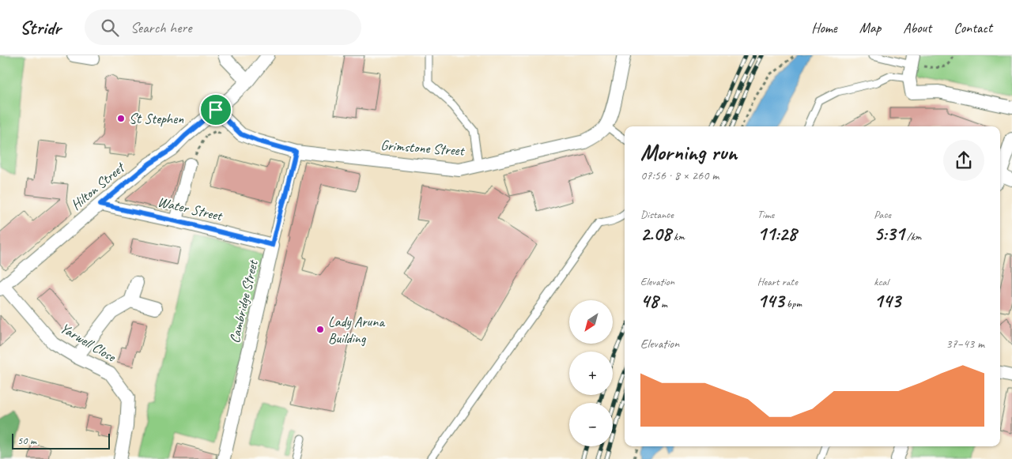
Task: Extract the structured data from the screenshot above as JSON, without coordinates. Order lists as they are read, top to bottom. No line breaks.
{"streets":{"street":["Grimstone Street","Hilton Street","Water Street","Cambridge Street","Yarwell Close"]},"crossings":[["Grimstone Street","Hilton Street"],["Grimstone Street","Cambridge Street"],["Hilton Street","Water Street"],["Hilton Street","Yarwell Close"],["Water Street","Cambridge Street"]],"places":["St Stephen","Lady Aruna Building"],"scale_bar":"50 m","north":"bottom left","page":{"header":"Stridr","search":"Search here","nav":["Home","Map","About","Contact"],"heading":["Morning run","07:56 · 8 × 260 m"],"stats":[["Distance","2.08 km"],["Time","11:28"],["Pace","5:31 /km"],["Elevation","48 m"],["Heart rate","143 bpm"],["kcal","143"]],"map_buttons":["+","−"],"chart":["Elevation","37–43 m"],"scale":"50 m"}}
